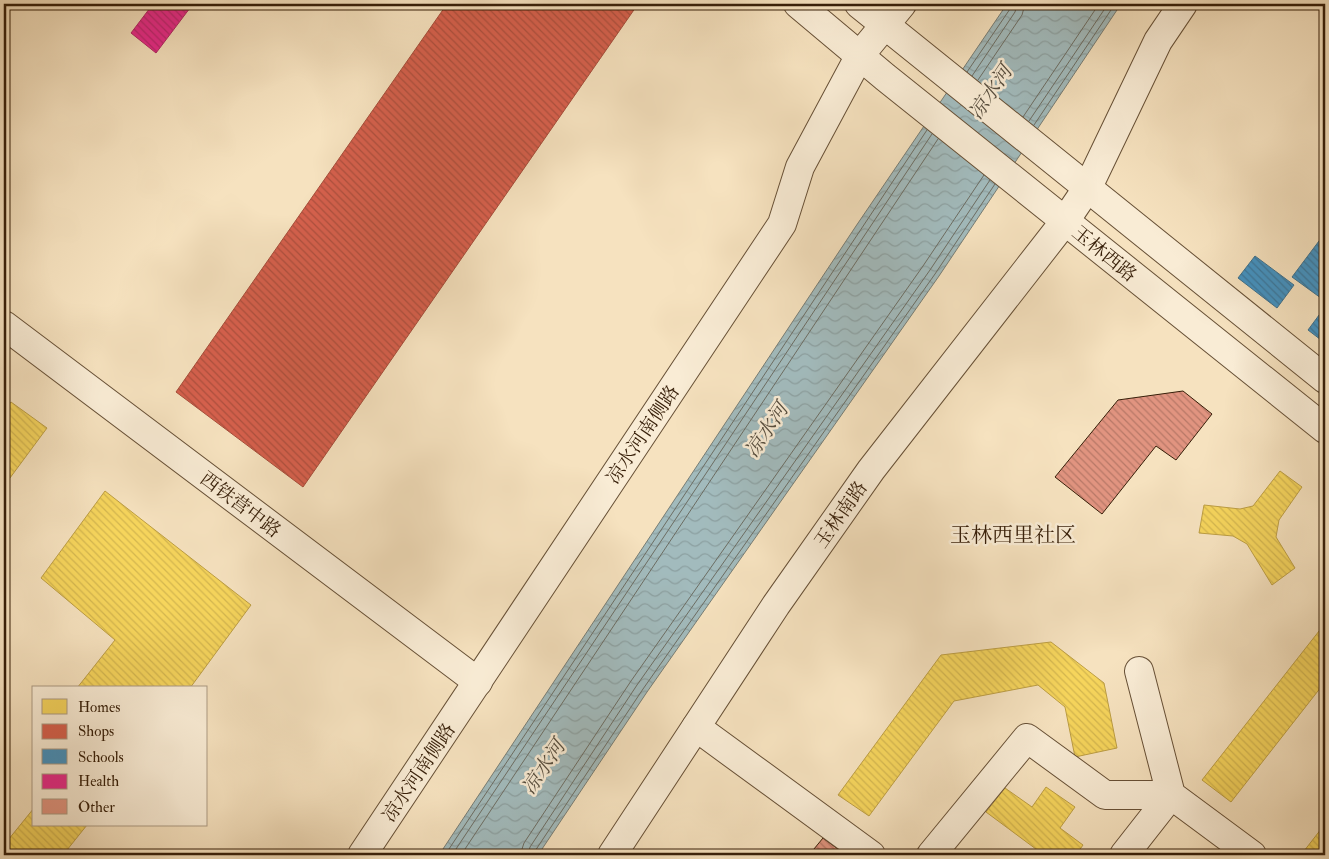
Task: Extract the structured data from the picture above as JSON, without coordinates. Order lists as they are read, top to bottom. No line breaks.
{"streets":{"street":["玉林西路","凉水河南侧路","西铁营中路","玉林南路"]},"crossings":[["玉林西路","凉水河南侧路"],["玉林西路","玉林南路"],["凉水河南侧路","西铁营中路"]],"districts":["玉林西里社区"],"water":["凉水河"],"legend":["Homes","Shops","Schools","Health","Other"]}
